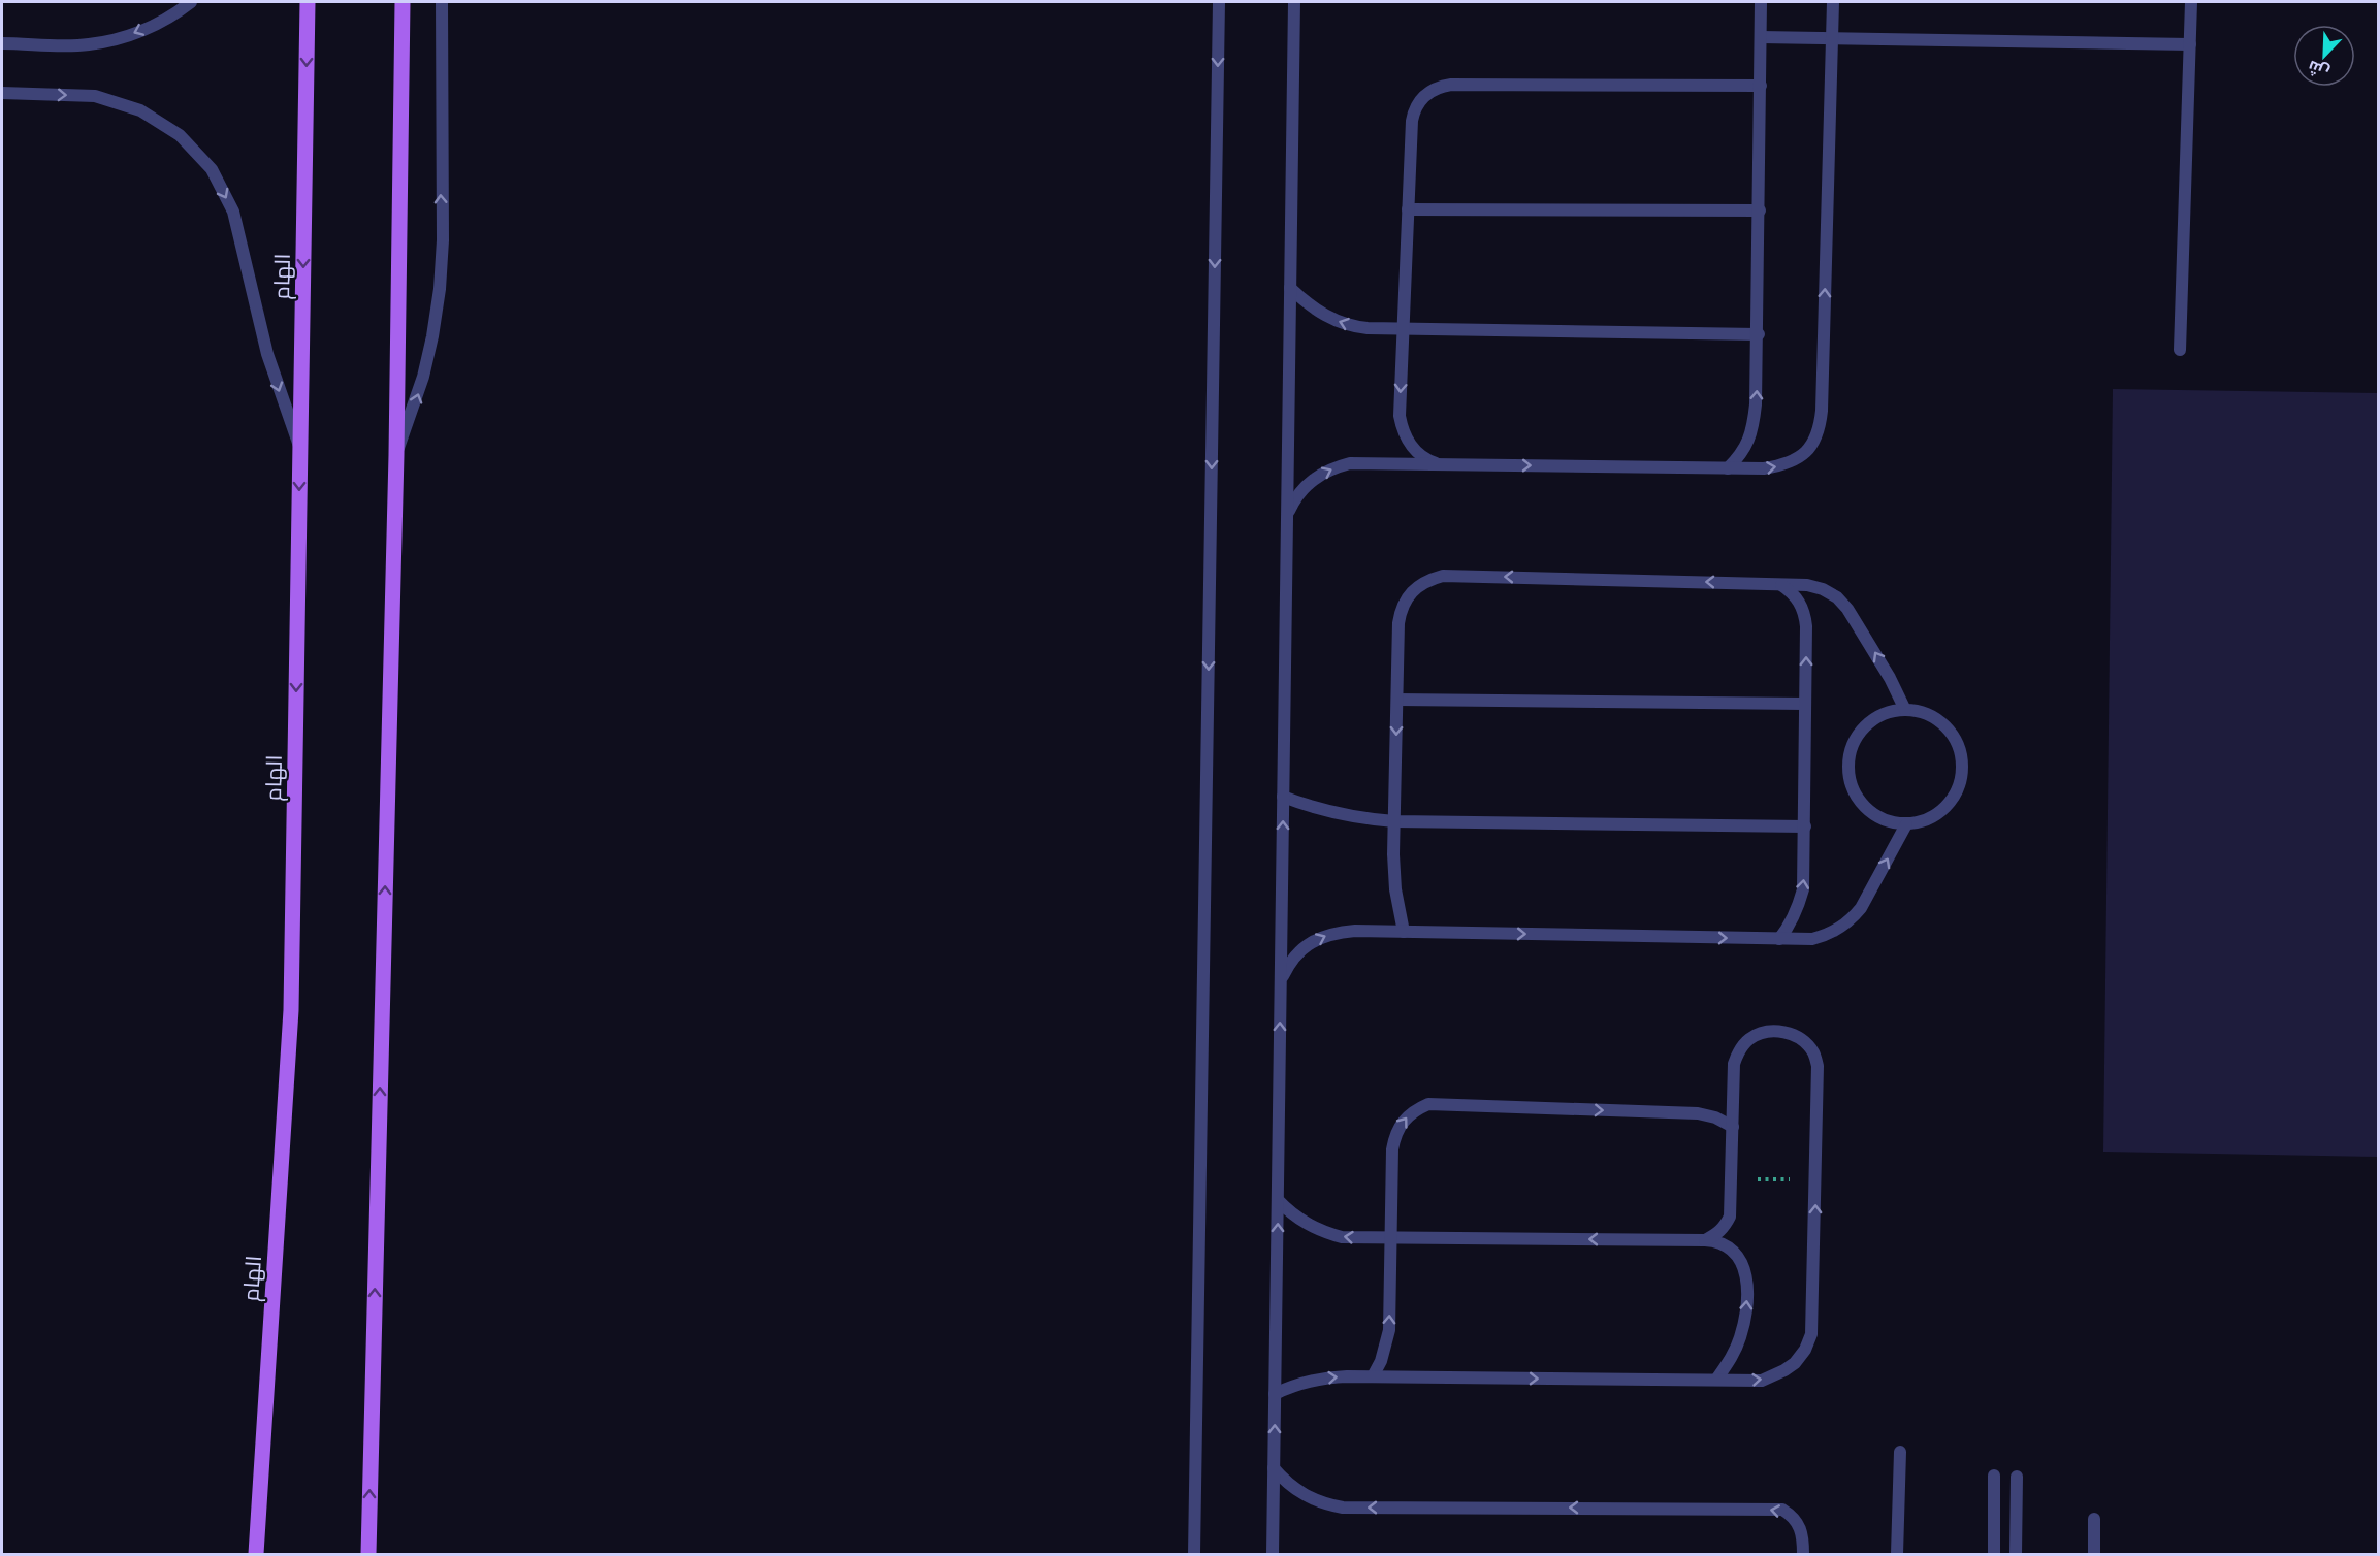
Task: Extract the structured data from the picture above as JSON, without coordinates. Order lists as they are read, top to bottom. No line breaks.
{"streets":{"main road":["الهام"]},"north":"bottom left"}
